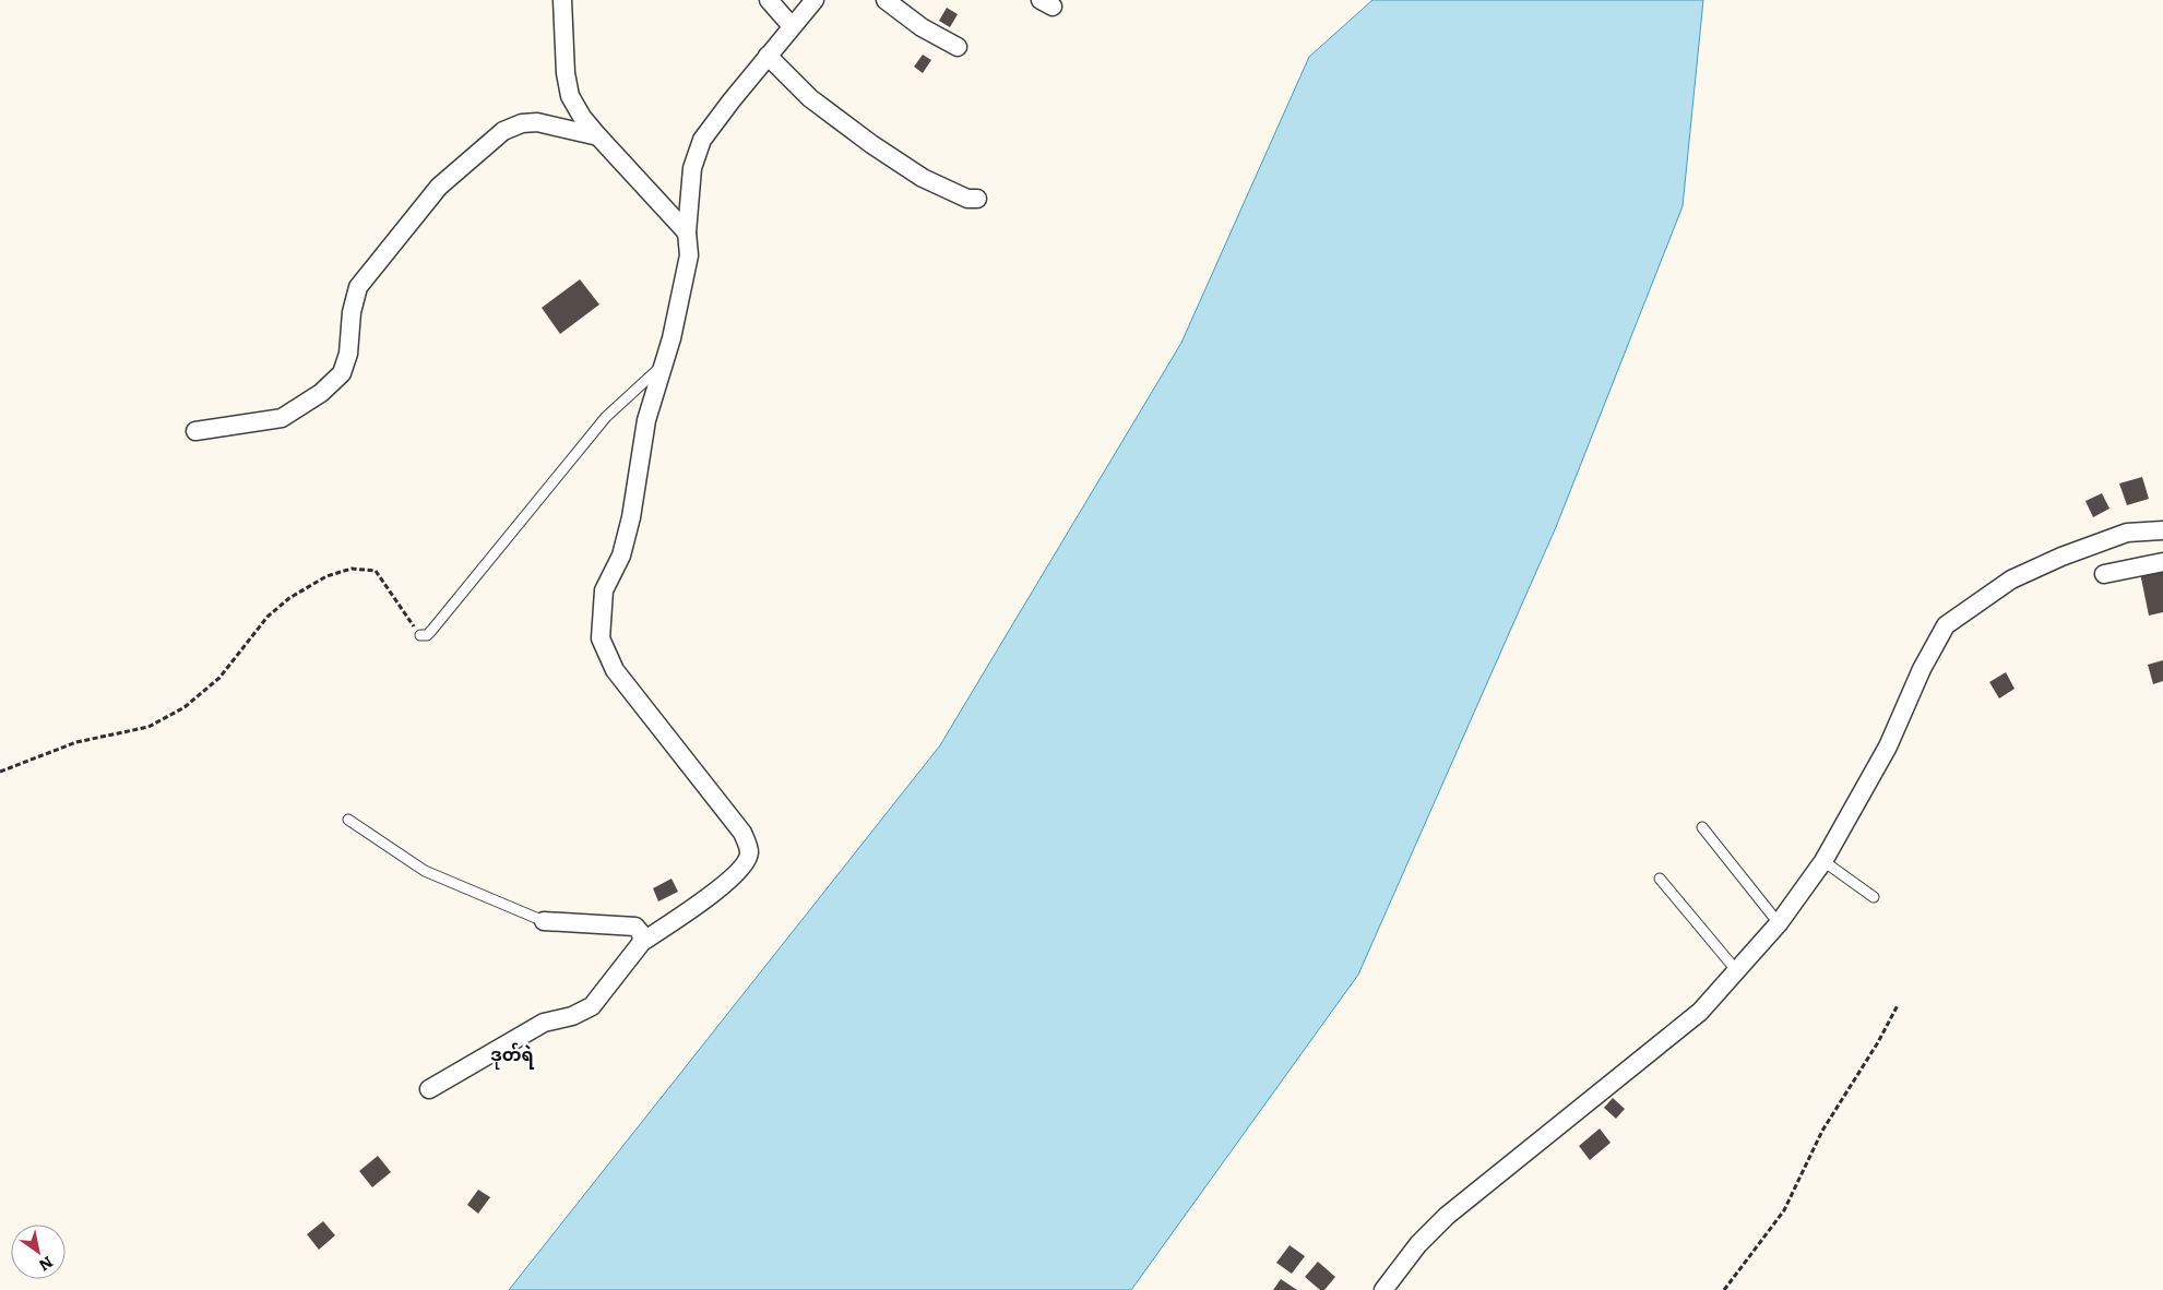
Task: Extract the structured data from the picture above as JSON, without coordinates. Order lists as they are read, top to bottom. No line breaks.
{"districts":["ဒုတ်ရဲ"],"north":"bottom right"}
